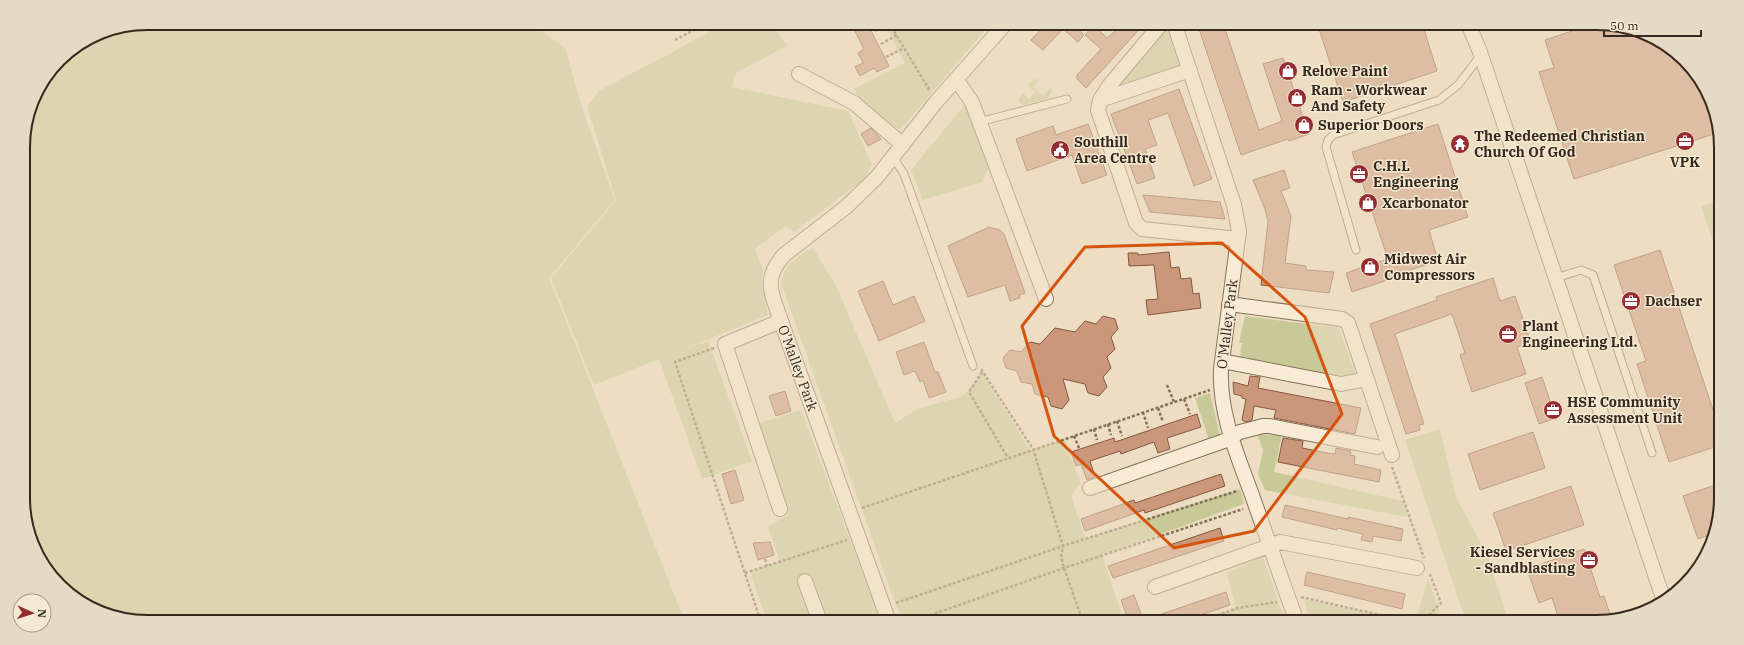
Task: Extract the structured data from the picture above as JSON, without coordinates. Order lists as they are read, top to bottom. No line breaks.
{"streets":{"street":["O'Malley Park"]},"places":{"shop":["Relove Paint","Ram - Workwear And Safety","Superior Doors","Xcarbonator","Midwest Air Compressors"],"office":["VPK","C.H.L Engineering","Dachser","Plant Engineering Ltd.","HSE Community Assessment Unit","Kiesel Services - Sandblasting"],"temple":["The Redeemed Christian Church Of God"],"public building":["Southill Area Centre"]},"scale_bar":"50 m","north":"right"}
